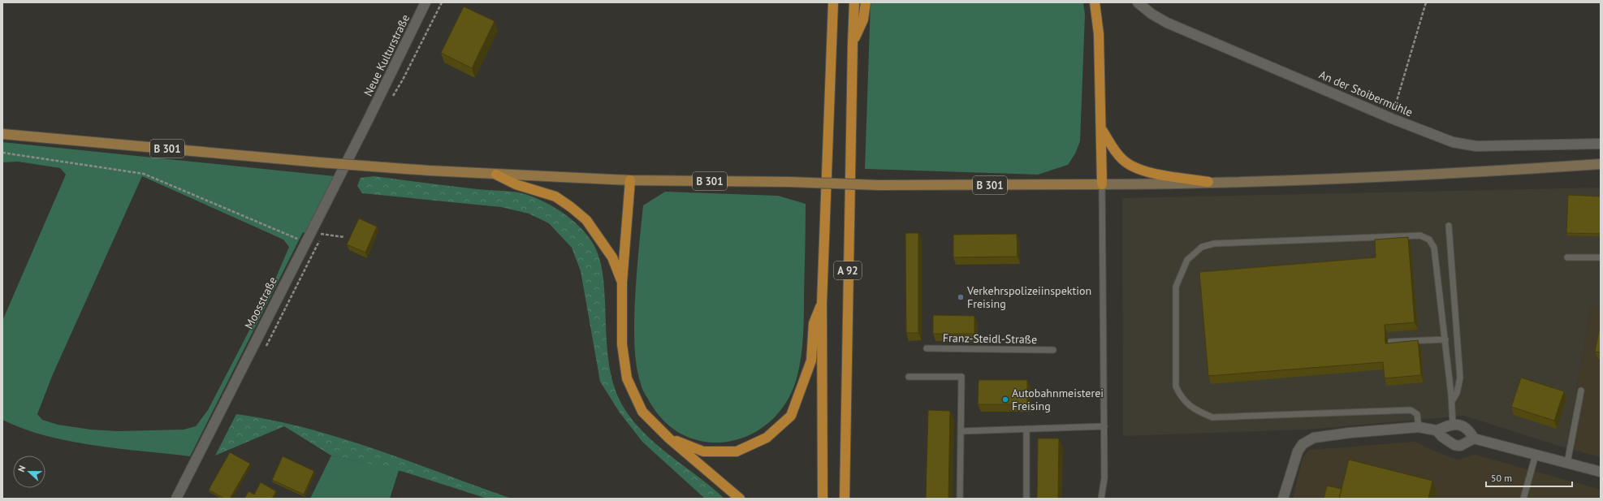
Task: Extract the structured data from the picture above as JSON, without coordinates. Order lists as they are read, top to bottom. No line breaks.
{"streets":{"highway":["A 92"],"main road":["B 301"],"street":["Neue Kulturstraße","An der Stoibermühle","Moosstraße"],"lane":["Franz-Steidl-Straße"]},"crossings":[["Neue Kulturstraße","Moosstraße"]],"places":["Verkehrspolizeiinspektion Freising","Autobahnmeisterei Freising"],"scale_bar":"50 m","north":"left"}
